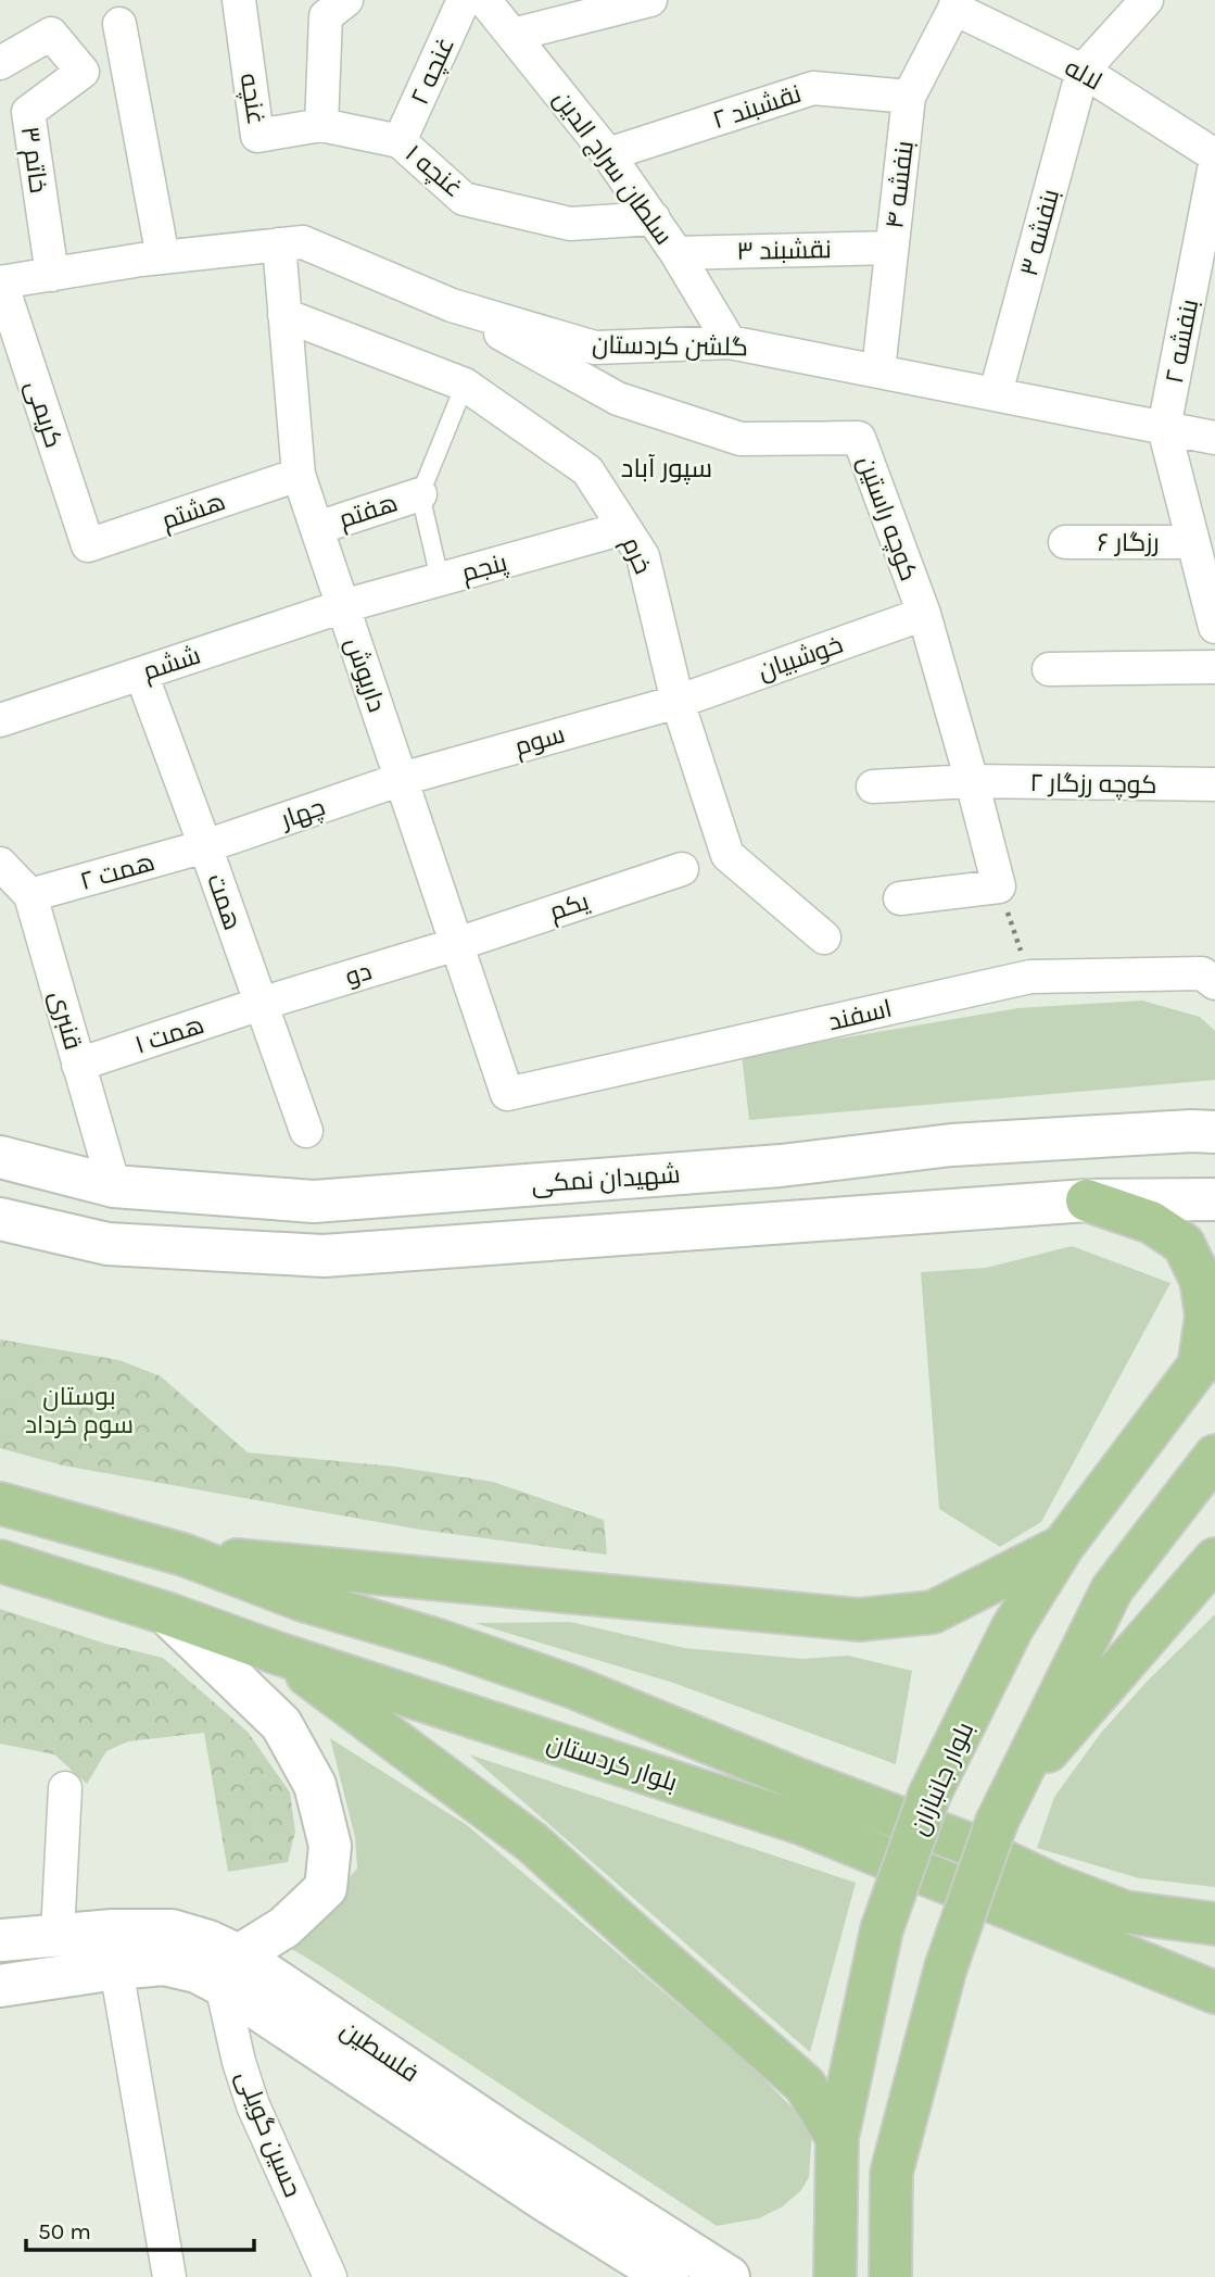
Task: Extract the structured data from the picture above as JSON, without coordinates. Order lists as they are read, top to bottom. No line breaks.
{"streets":{"main road":["شهیدان نمکی","بلوار کردستان","بلوار جانبازان","فلسطین"],"street":["غنچه ۲","لاله","غنچه","نقشبند ۲","خاتم ۳","سلطان سراج الدین","غنچه ۱","بنفشه ۴","بنفشه ۳","نقشبند ۳","بنفشه ۲","گلشن کردستان","کریمی","هشتم","هفتم","کوچه راستین","رزگار ۶","خرم","پنجم","خوشبیان","ششم","داریوش","سوم","کوچه رزگار ۲","چهار","همت ۲","همت","یکم","دو","اسفند","قنبری","همت ۱","حسین گویلی"]},"crossings":[["غنچه ۲","غنچه ۱"],["لاله","بنفشه ۴"],["لاله","بنفشه ۳"],["غنچه","غنچه ۱"],["نقشبند ۲","سلطان سراج الدین"],["نقشبند ۲","بنفشه ۴"],["خاتم ۳","گلشن کردستان"],["سلطان سراج الدین","غنچه ۱"],["سلطان سراج الدین","نقشبند ۳"],["سلطان سراج الدین","گلشن کردستان"],["بنفشه ۴","نقشبند ۳"],["بنفشه ۴","گلشن کردستان"],["بنفشه ۳","گلشن کردستان"],["بنفشه ۲","گلشن کردستان"],["گلشن کردستان","کریمی"],["گلشن کردستان","کوچه راستین"],["گلشن کردستان","داریوش"],["کریمی","هشتم"],["هشتم","داریوش"],["هفتم","داریوش"],["کوچه راستین","خوشبیان"],["کوچه راستین","کوچه رزگار ۲"],["خرم","پنجم"],["خرم","خوشبیان"],["خرم","داریوش"],["خرم","سوم"],["پنجم","ششم"],["پنجم","داریوش"],["خوشبیان","سوم"],["ششم","داریوش"],["ششم","همت"],["داریوش","سوم"],["داریوش","چهار"],["داریوش","یکم"],["داریوش","دو"],["داریوش","اسفند"],["سوم","چهار"],["چهار","همت ۲"],["چهار","همت"],["همت ۲","همت"],["همت ۲","قنبری"],["همت","دو"],["همت","همت ۱"],["یکم","دو"],["دو","همت ۱"],["قنبری","همت ۱"],["قنبری","شهیدان نمکی"],["فلسطین","حسین گویلی"]],"districts":["سپور آباد"],"parks":["بوستان سوم خرداد"],"scale_bar":"50 m"}
